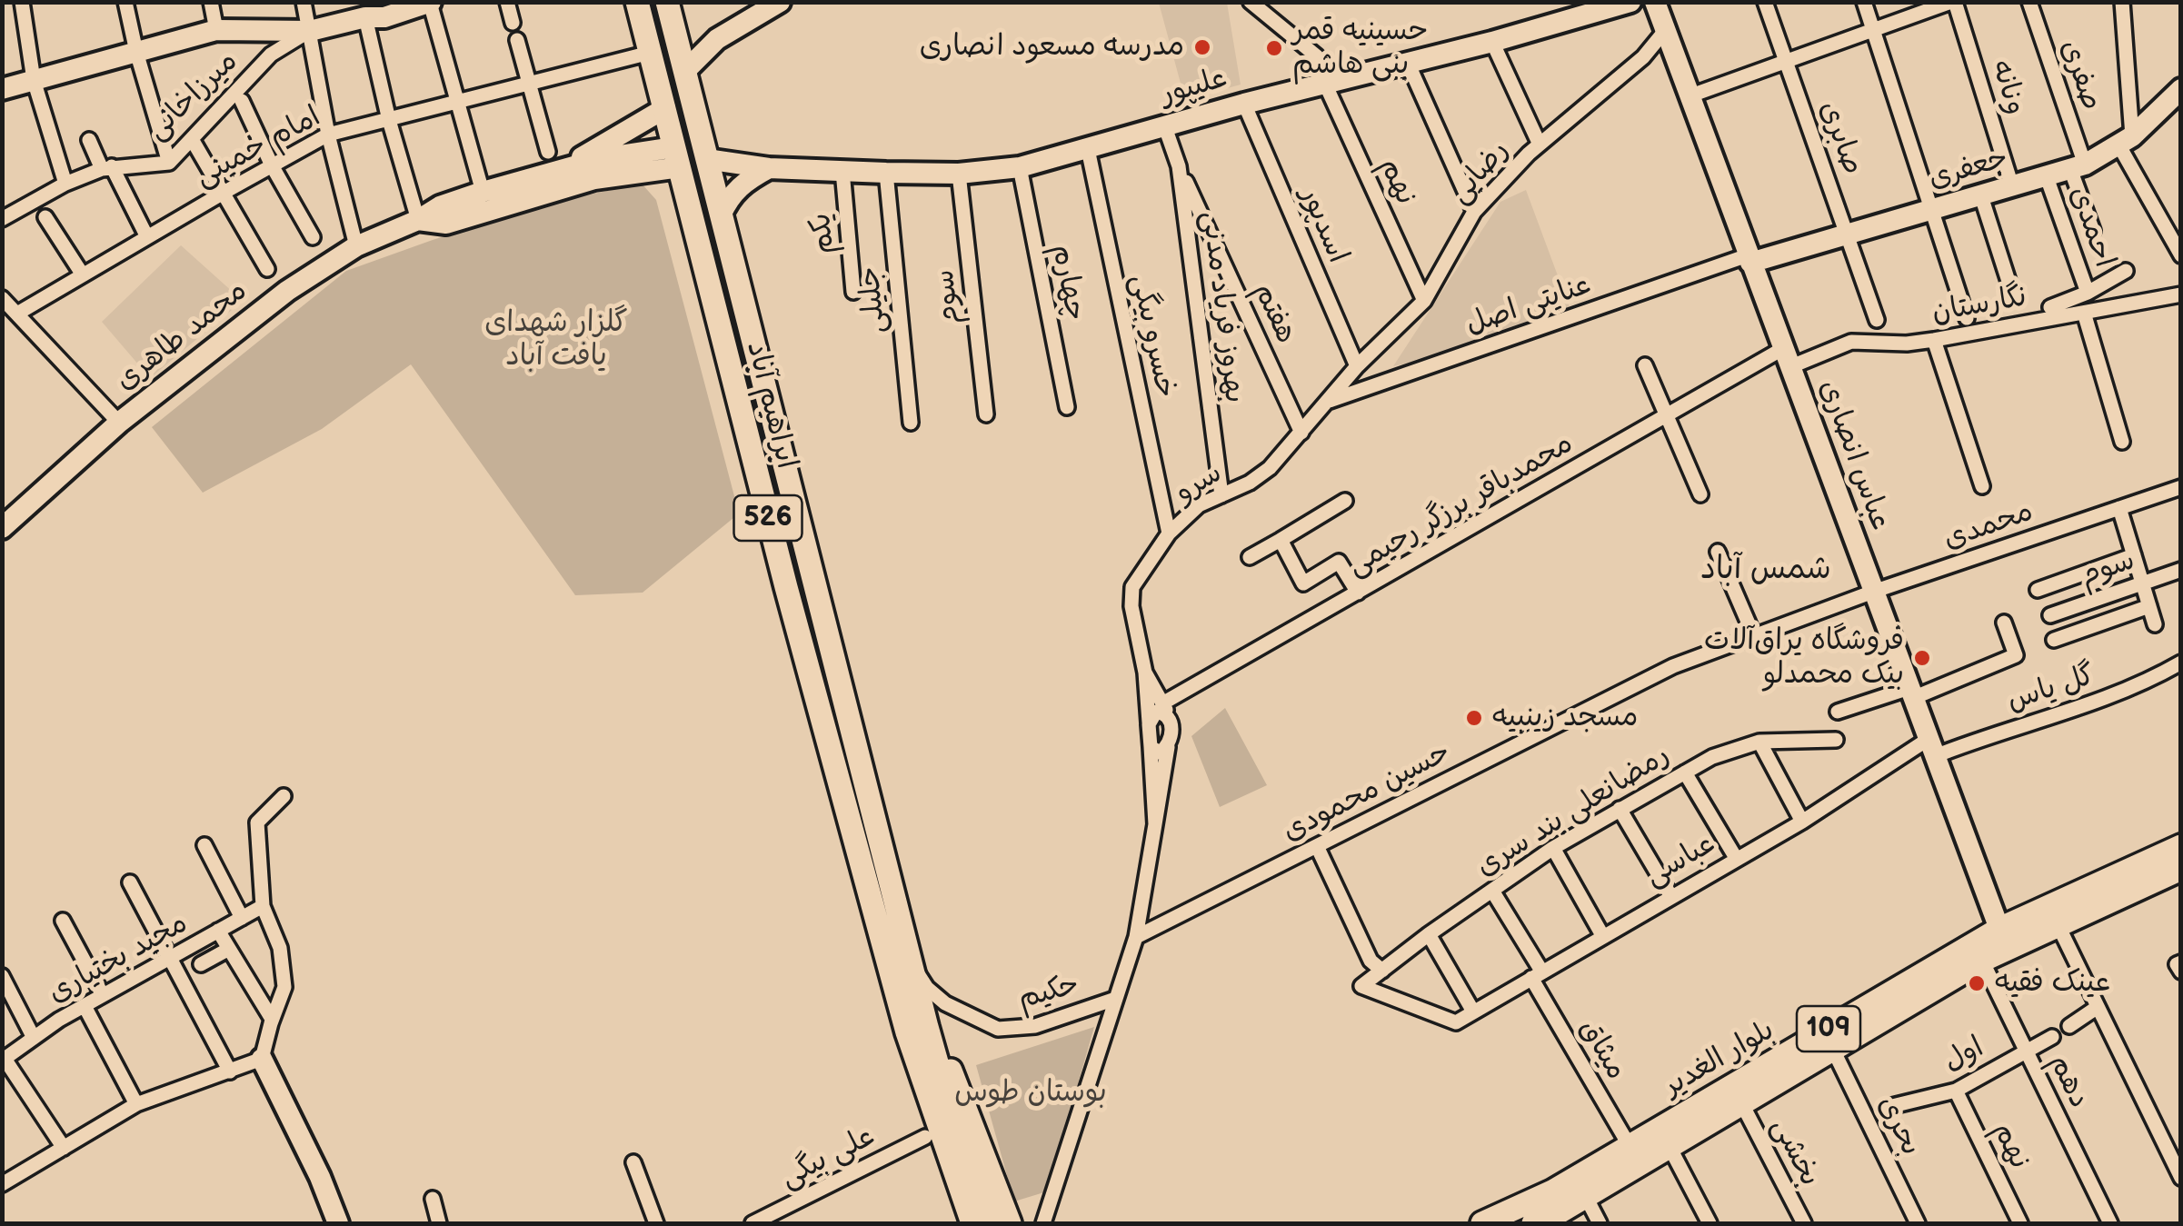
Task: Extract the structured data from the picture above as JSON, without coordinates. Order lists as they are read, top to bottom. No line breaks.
{"streets":{"main road":["ابراهیم آباد","526","109","بلوار الغدیر"],"street":["صفری","علیپور","ونانه","میرزاخانی","صابری","امام خمینی","جعفری","رضایی","نهم","اسدپور","احمدی","یکم","چهارم","سوم","جلیلی","عنایتی اصل","نگارستان","بهروز فریاد مدنی","هفتم","محمد طاهری","خسرو بیگی","عباس انصاری","سرو","محمدباقر برزگر رحیمی","محمدی","گل یاس","حسین محمودی","رمضانعلی بند سری","عباسی","مجید بختیاری","حکیم","میثاق","اول","دهم","بحری","بخشی","علی بیگی"]},"crossings":[["صفری","جعفری"],["علیپور","نهم"],["علیپور","اسدپور"],["علیپور","یکم"],["علیپور","چهارم"],["علیپور","سوم"],["علیپور","جلیلی"],["علیپور","بهروز فریاد مدنی"],["علیپور","خسرو بیگی"],["علیپور","ابراهیم آباد"],["ونانه","جعفری"],["صابری","جعفری"],["امام خمینی","ابراهیم آباد"],["جعفری","احمدی"],["جعفری","عنایتی اصل"],["جعفری","عباس انصاری"],["رضایی","نهم"],["رضایی","اسدپور"],["رضایی","عباس انصاری"],["رضایی","سرو"],["نهم","اول"],["اسدپور","سرو"],["عنایتی اصل","عباس انصاری"],["عنایتی اصل","سرو"],["نگارستان","عباس انصاری"],["نگارستان","محمدباقر برزگر رحیمی"],["بهروز فریاد مدنی","هفتم"],["بهروز فریاد مدنی","سرو"],["هفتم","سرو"],["محمد طاهری","ابراهیم آباد"],["خسرو بیگی","سرو"],["ابراهیم آباد","حکیم"],["ابراهیم آباد","علی بیگی"],["عباس انصاری","محمدباقر برزگر رحیمی"],["عباس انصاری","محمدی"],["عباس انصاری","گل یاس"],["عباس انصاری","حسین محمودی"],["عباس انصاری","عباسی"],["عباس انصاری","بلوار الغدیر"],["محمدی","حسین محمودی"],["گل یاس","عباسی"],["رمضانعلی بند سری","عباسی"],["رمضانعلی بند سری","میثاق"],["عباسی","میثاق"],["میثاق","بلوار الغدیر"],["اول","دهم"],["بلوار الغدیر","دهم"],["بلوار الغدیر","بحری"],["بلوار الغدیر","بخشی"]],"districts":["شمس آباد"],"parks":["گلزار شهدای یافت آباد","بوستان طوس"],"places":["مدرسه مسعود انصاری","حسینیه قمر بنی هاشم","فروشگاه یراق‌آلات بیک محمدلو","مسجد زینبیه","عینک فقیه"]}
